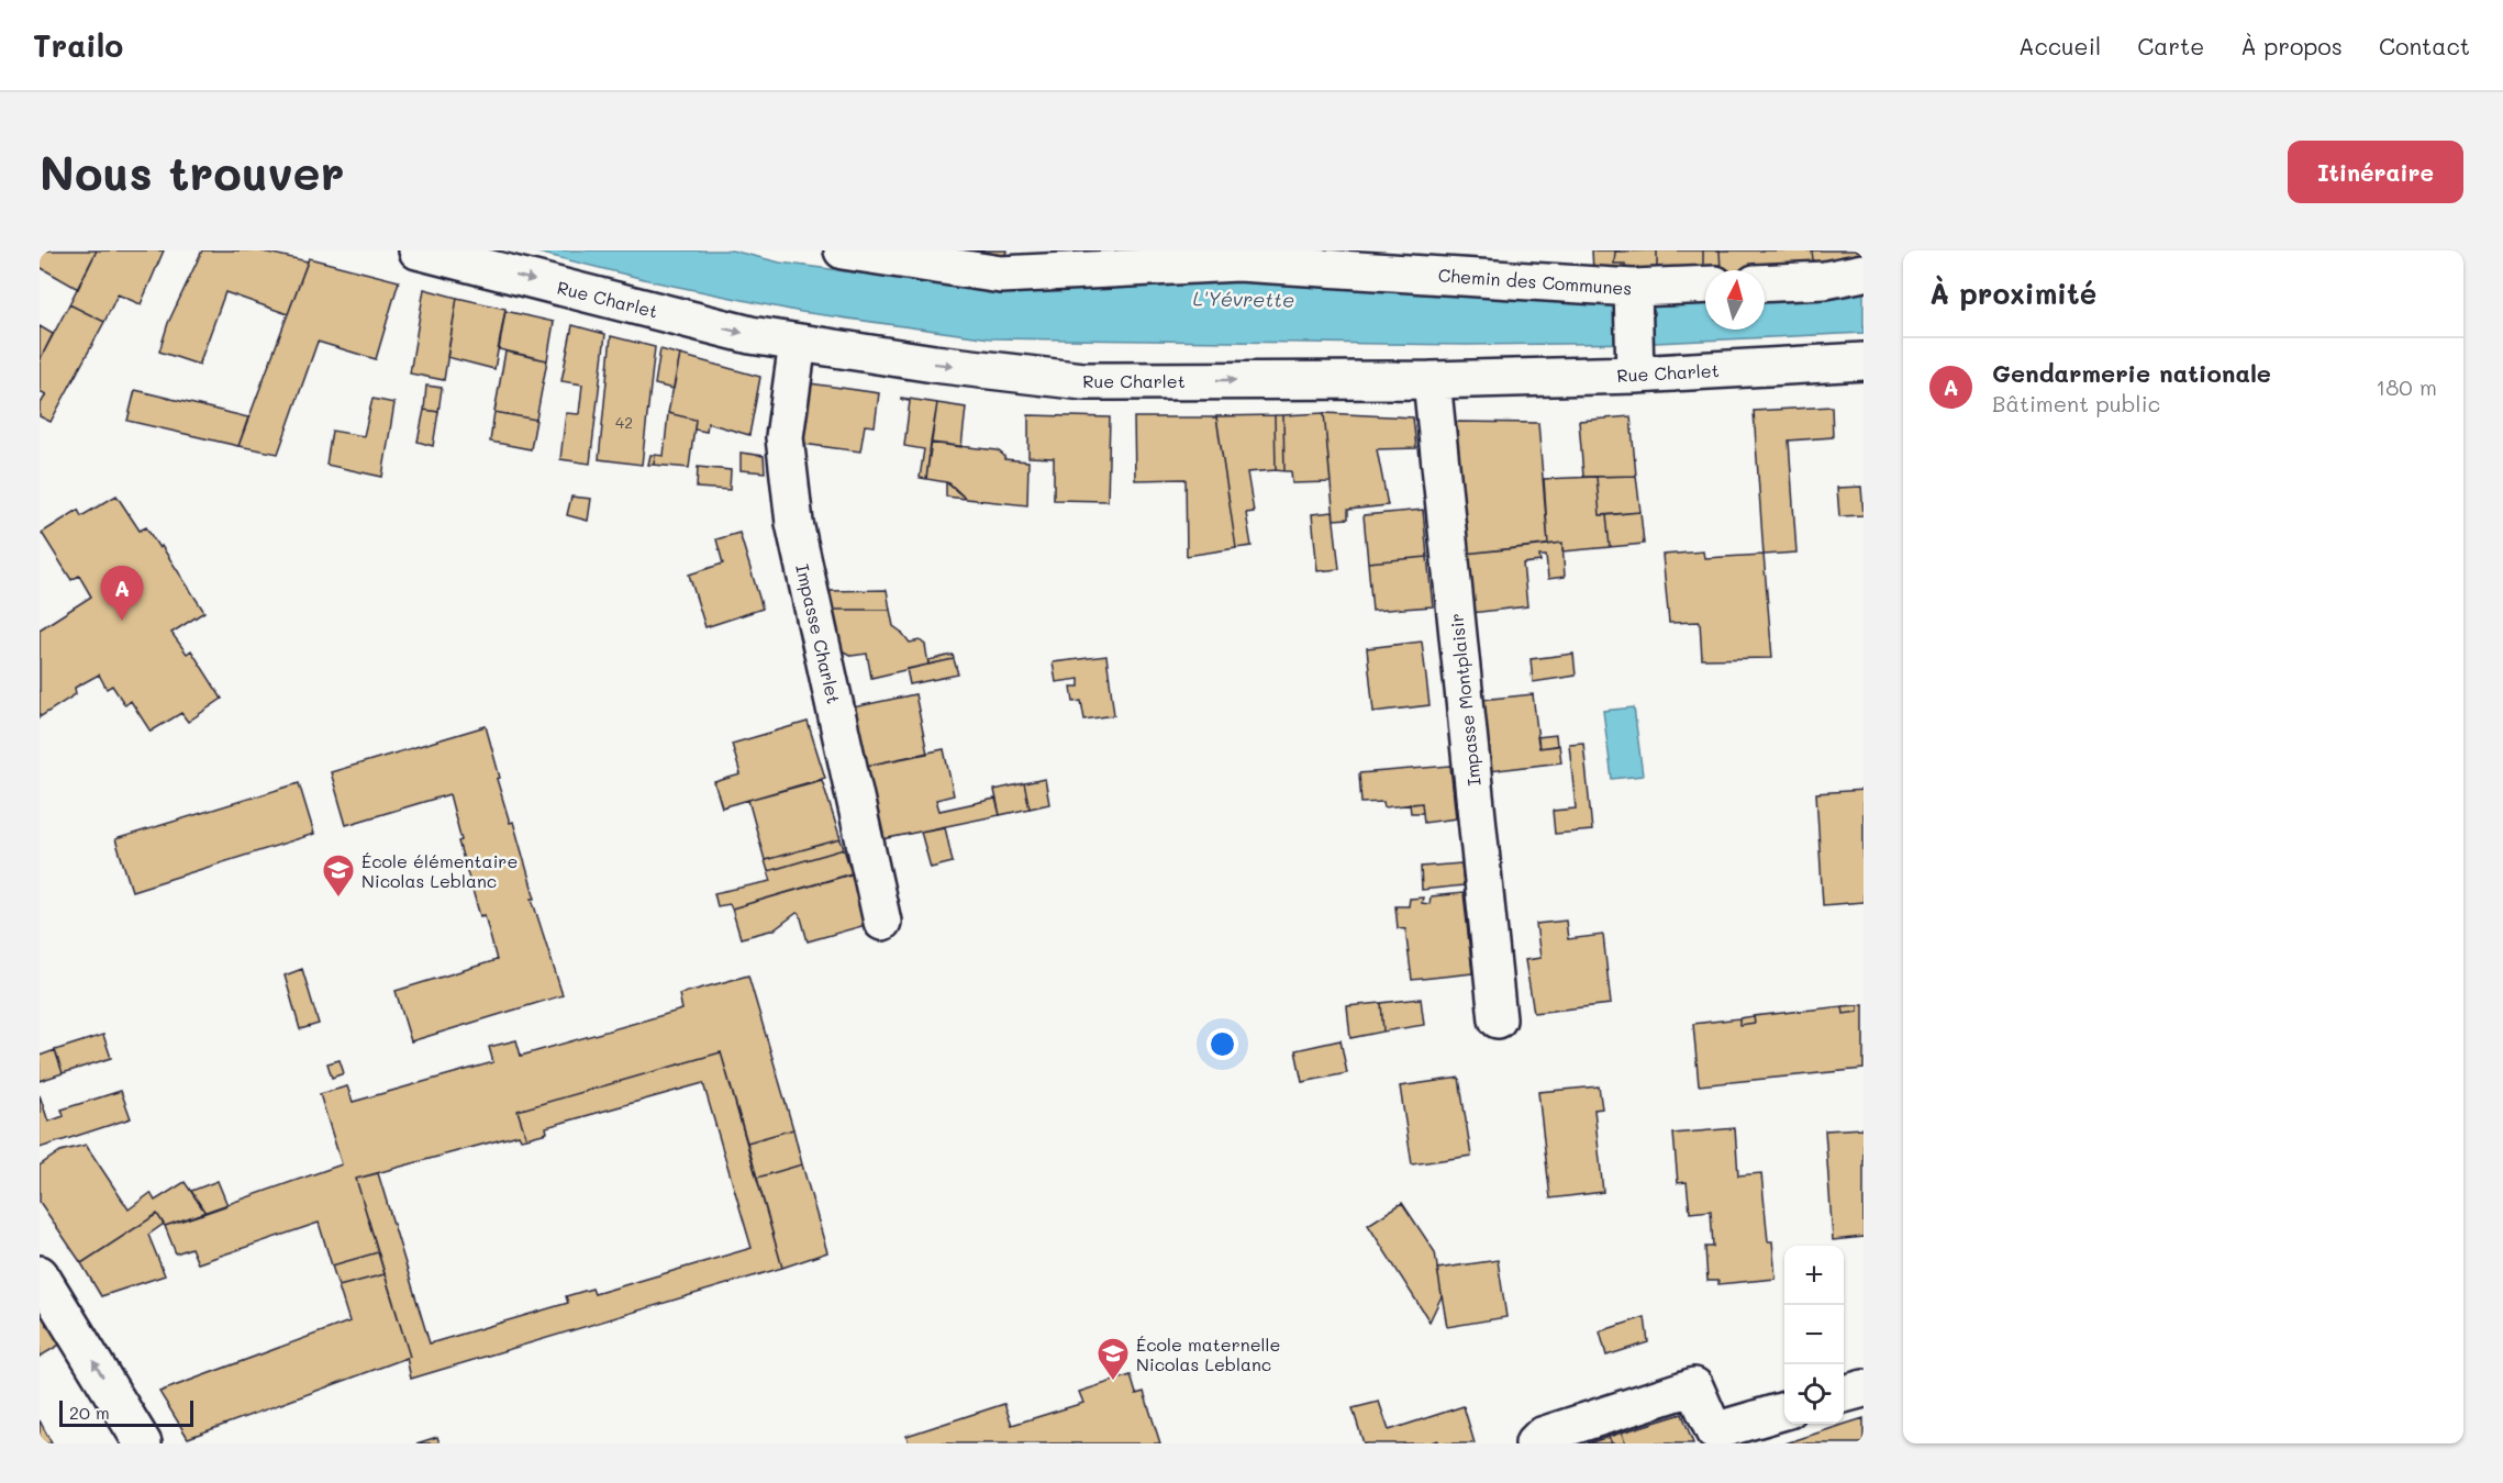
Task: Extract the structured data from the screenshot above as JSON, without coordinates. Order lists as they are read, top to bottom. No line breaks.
{"streets":{"street":["Chemin des Communes","Rue Charlet","Impasse Charlet","Impasse Montplaisir"]},"crossings":[["Rue Charlet","Impasse Charlet"],["Rue Charlet","Impasse Montplaisir"]],"one_way":["Rue Charlet"],"water":["L'Yévrette"],"places":{"school or university":["École élémentaire Nicolas Leblanc","École maternelle Nicolas Leblanc"]},"house_numbers":["42"],"scale_bar":"20 m","north":"top","page":{"header":"Trailo","nav":["Accueil","Carte","À propos","Contact"],"buttons":"Itinéraire","title":"Nous trouver","heading":"À proximité","list":[{"mark":"A","name":"Gendarmerie nationale","note":"Bâtiment public","value":"180 m"}],"pins":"A","map_buttons":["+","−"],"scale":"20 m"}}
